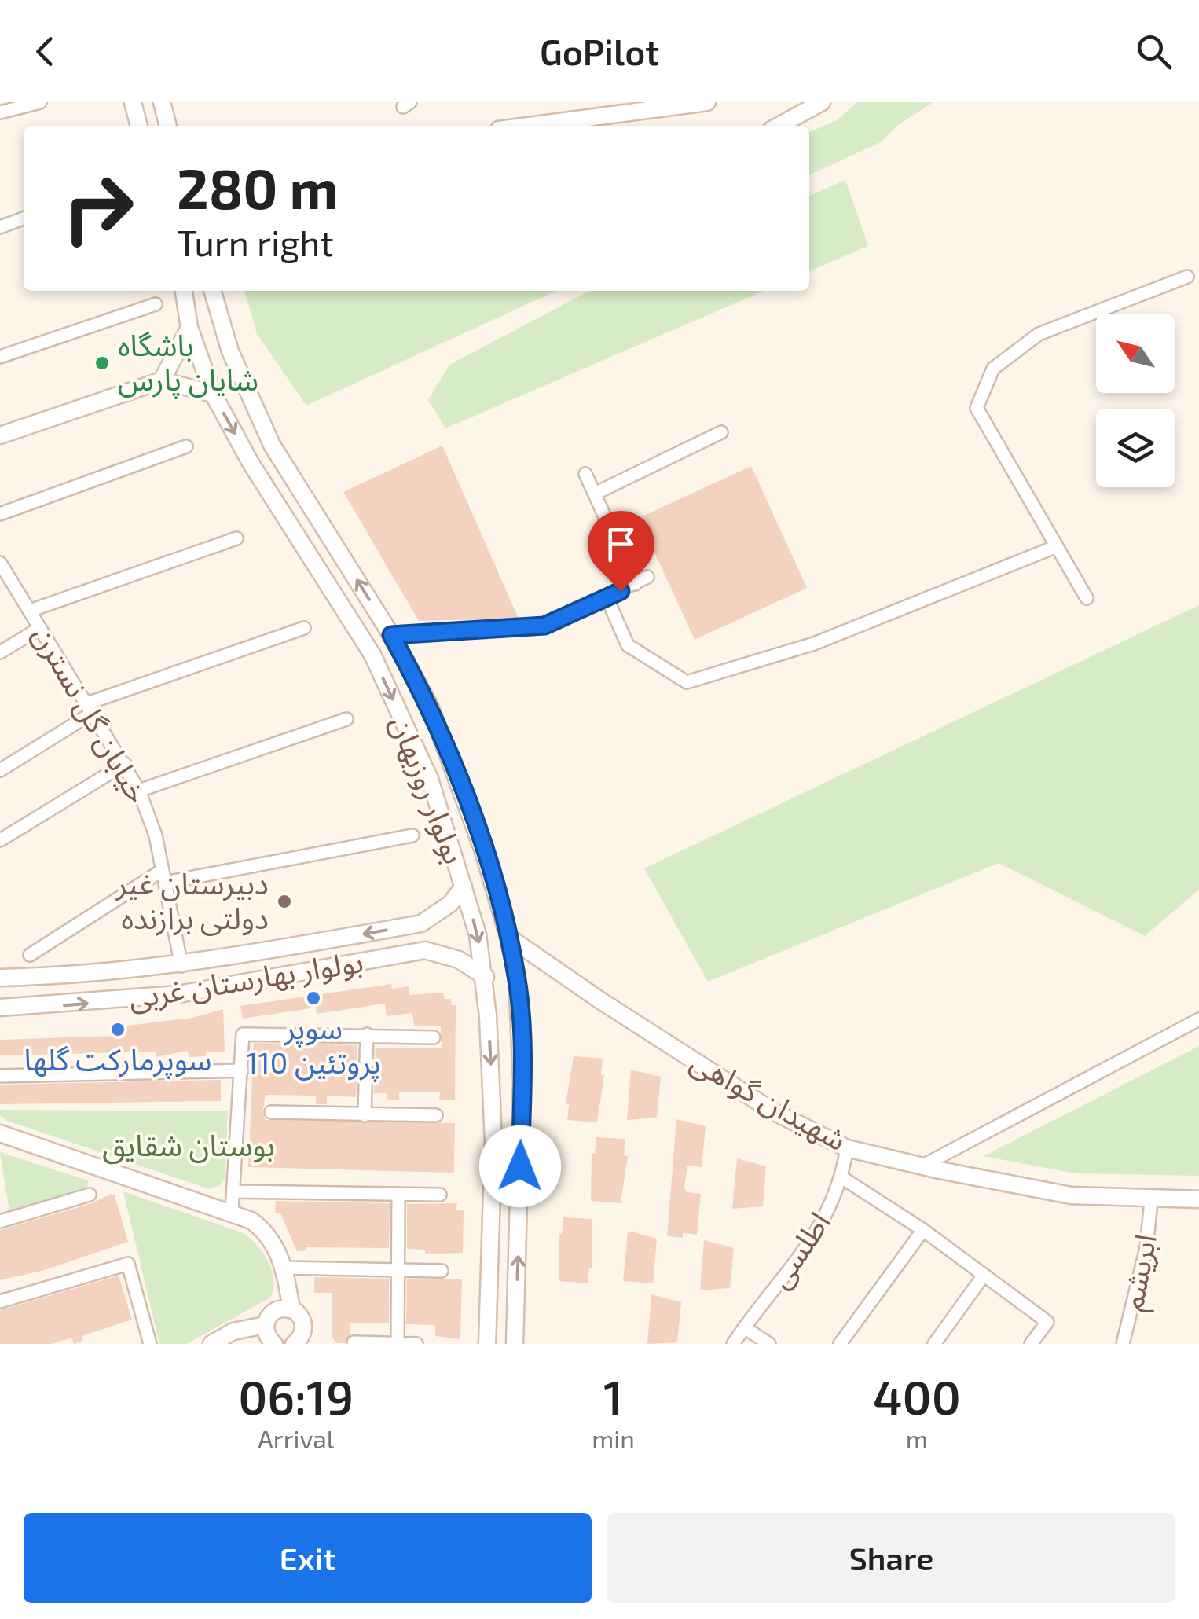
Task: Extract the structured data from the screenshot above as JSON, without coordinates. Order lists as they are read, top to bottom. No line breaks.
{"streets":{"main road":["بولوار روزبهان","بولوار بهارستان غربی","شهیدان گواهی"],"street":["خیابان گل نسترن","اطلسی","ابریشم"]},"crossings":[["خیابان گل نسترن","بولوار بهارستان غربی"],["بولوار روزبهان","بولوار بهارستان غربی"],["بولوار روزبهان","شهیدان گواهی"],["شهیدان گواهی","اطلسی"],["شهیدان گواهی","ابریشم"]],"parks":["بوستان شقایق"],"places":["باشگاه شایان پارس","دبیرستان غیر دولتی برازنده","سوپر پروتئین 110","سوپرمارکت گلها"],"north":"top left","page":{"header":"GoPilot","turn":["280 m","Turn right"],"eta":["06:19","Arrival","1","min","400","m"],"buttons":["Exit","Share"]}}
